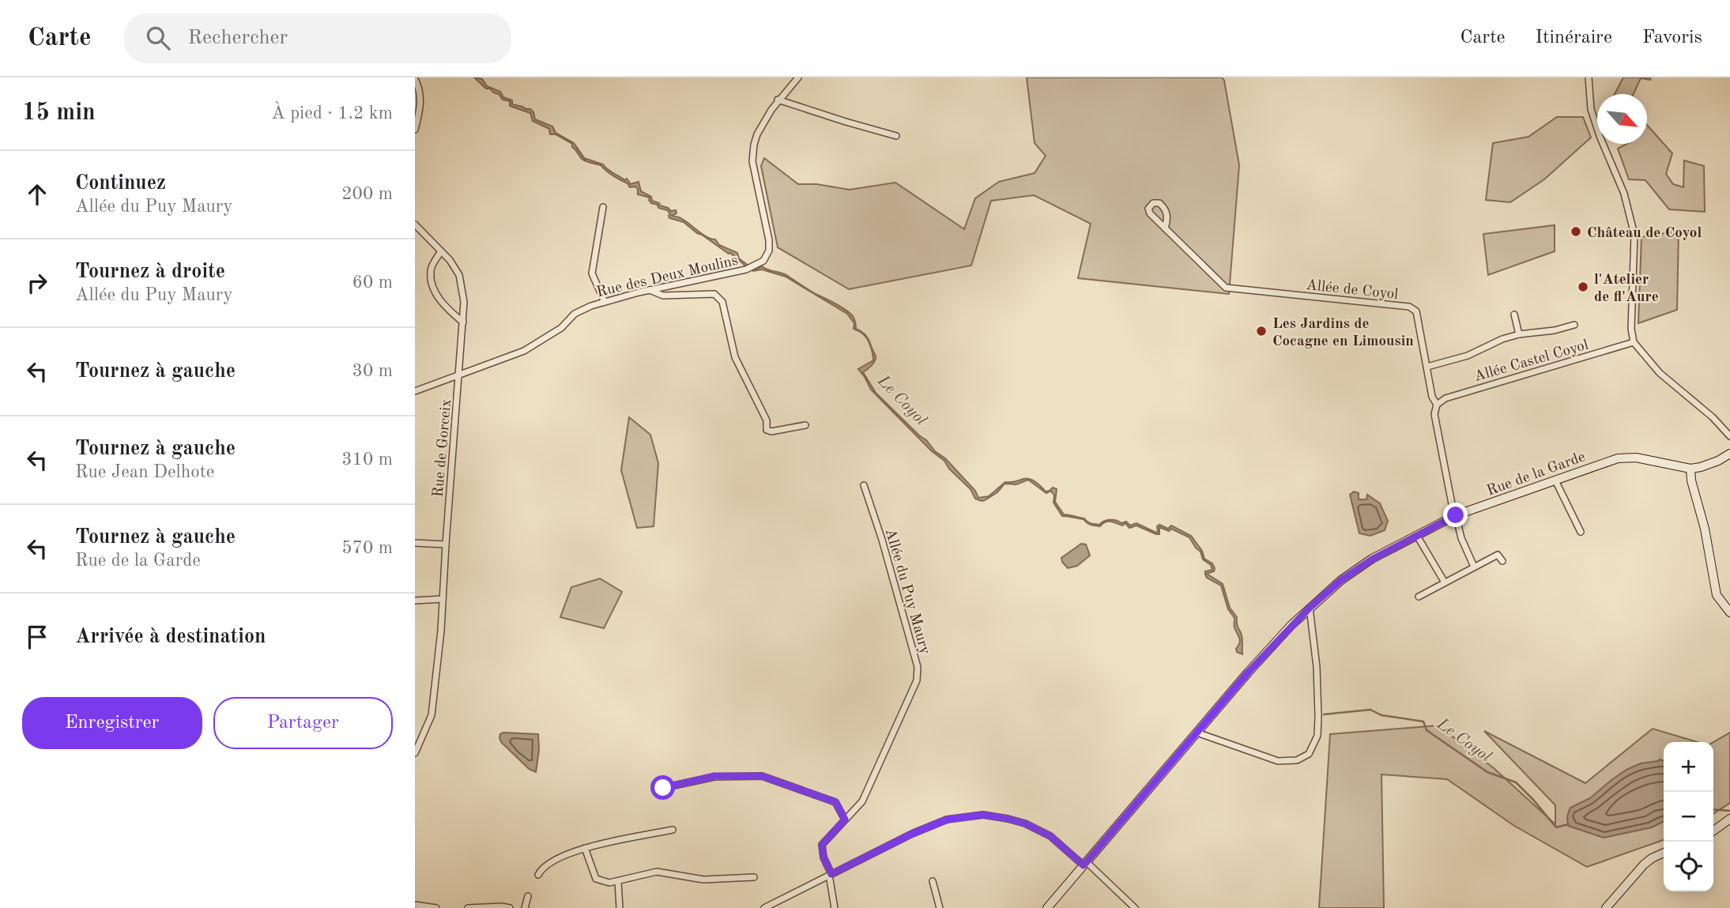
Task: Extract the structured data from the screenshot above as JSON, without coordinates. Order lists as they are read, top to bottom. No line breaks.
{"streets":{"main road":["Rue de la Garde"],"street":["Rue des Deux Moulins","Allée de Coyol","Allée Castel Coyol","Rue de Gorceix","Allée du Puy Maury"]},"crossings":[["Rue des Deux Moulins","Rue de Gorceix"],["Allée de Coyol","Allée Castel Coyol"],["Allée de Coyol","Rue de la Garde"]],"water":["Le Coyol"],"places":["Château de Coyol","l'Atelier de fl'Aure","Les Jardins de Cocagne en Limousin"],"north":"bottom right","page":{"header":"Carte","search":"Rechercher","nav":["Carte","Itinéraire","Favoris"],"heading":["15 min","À pied · 1.2 km"],"list":[["Continuez","Allée du Puy Maury","200 m"],["Tournez à droite","Allée du Puy Maury","60 m"],["Tournez à gauche","30 m"],["Tournez à gauche","Rue Jean Delhote","310 m"],["Tournez à gauche","Rue de la Garde","570 m"],"Arrivée à destination"],"buttons":["Enregistrer","Partager"],"map_buttons":["+","−"]}}
